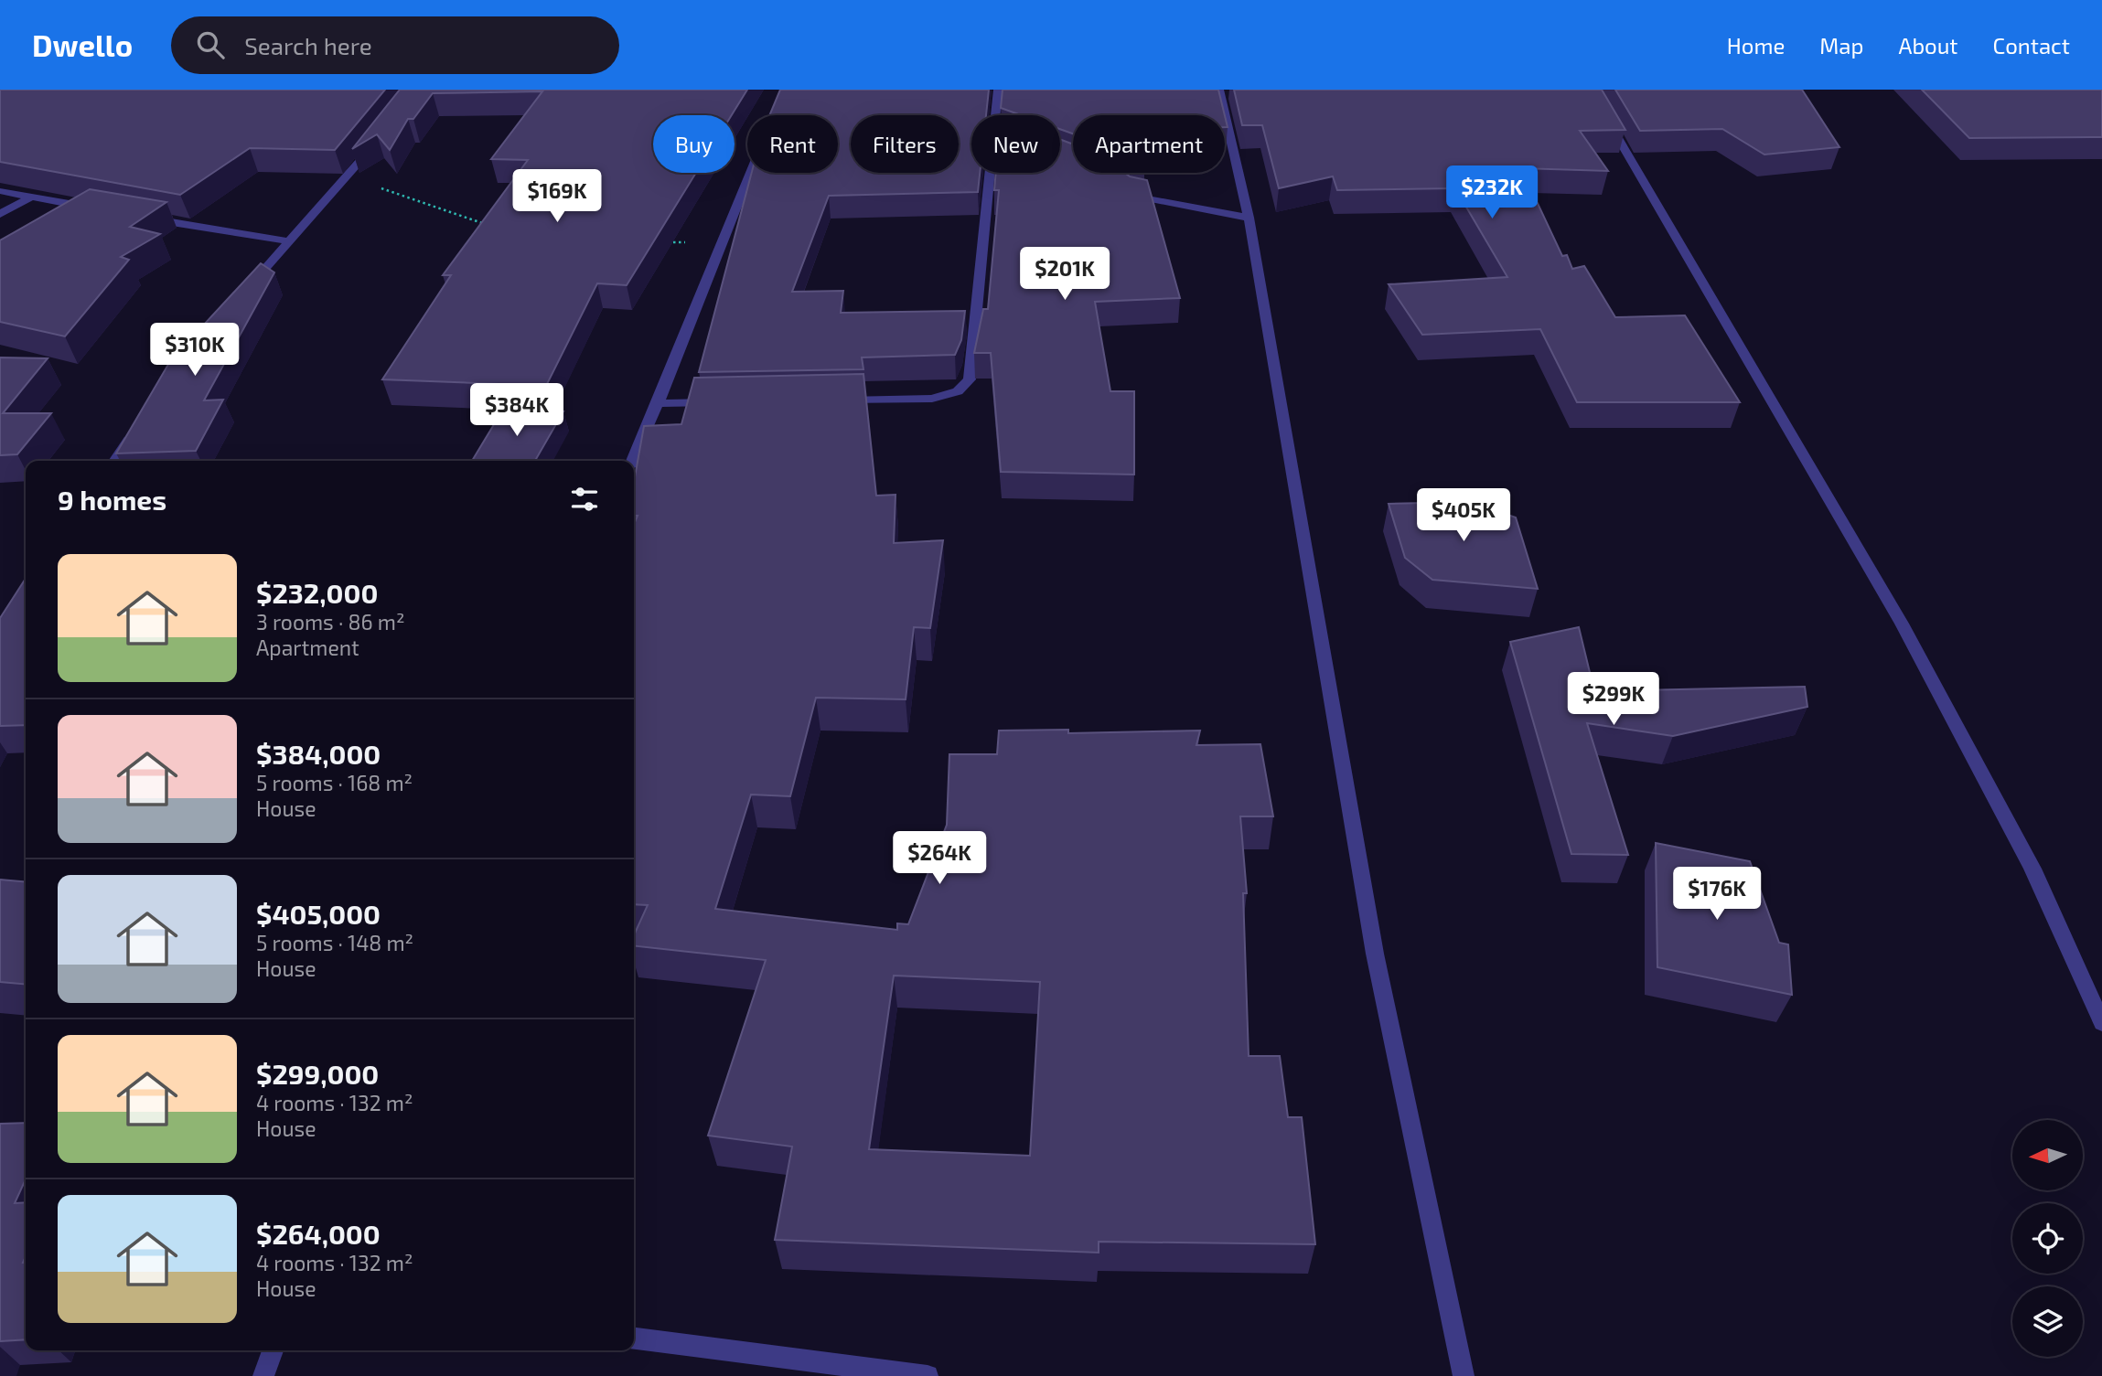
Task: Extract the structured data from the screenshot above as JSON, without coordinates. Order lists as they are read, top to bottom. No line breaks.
{"north":"left","page":{"header":"Dwello","search":"Search here","nav":["Home","Map","About","Contact"],"chip":["Buy","Rent","Filters","New","Apartment"],"price":["$232K","$169K","$201K","$310K","$384K","$405K","$299K","$264K","$176K"],"heading":"9 homes","list":[{"name":"$232,000","note":"3 rooms · 86 m² · Apartment"},{"name":"$384,000","note":"5 rooms · 168 m² · House"},{"name":"$405,000","note":"5 rooms · 148 m² · House"},{"name":"$299,000","note":"4 rooms · 132 m² · House"},{"name":"$264,000","note":"4 rooms · 132 m² · House"}]}}
